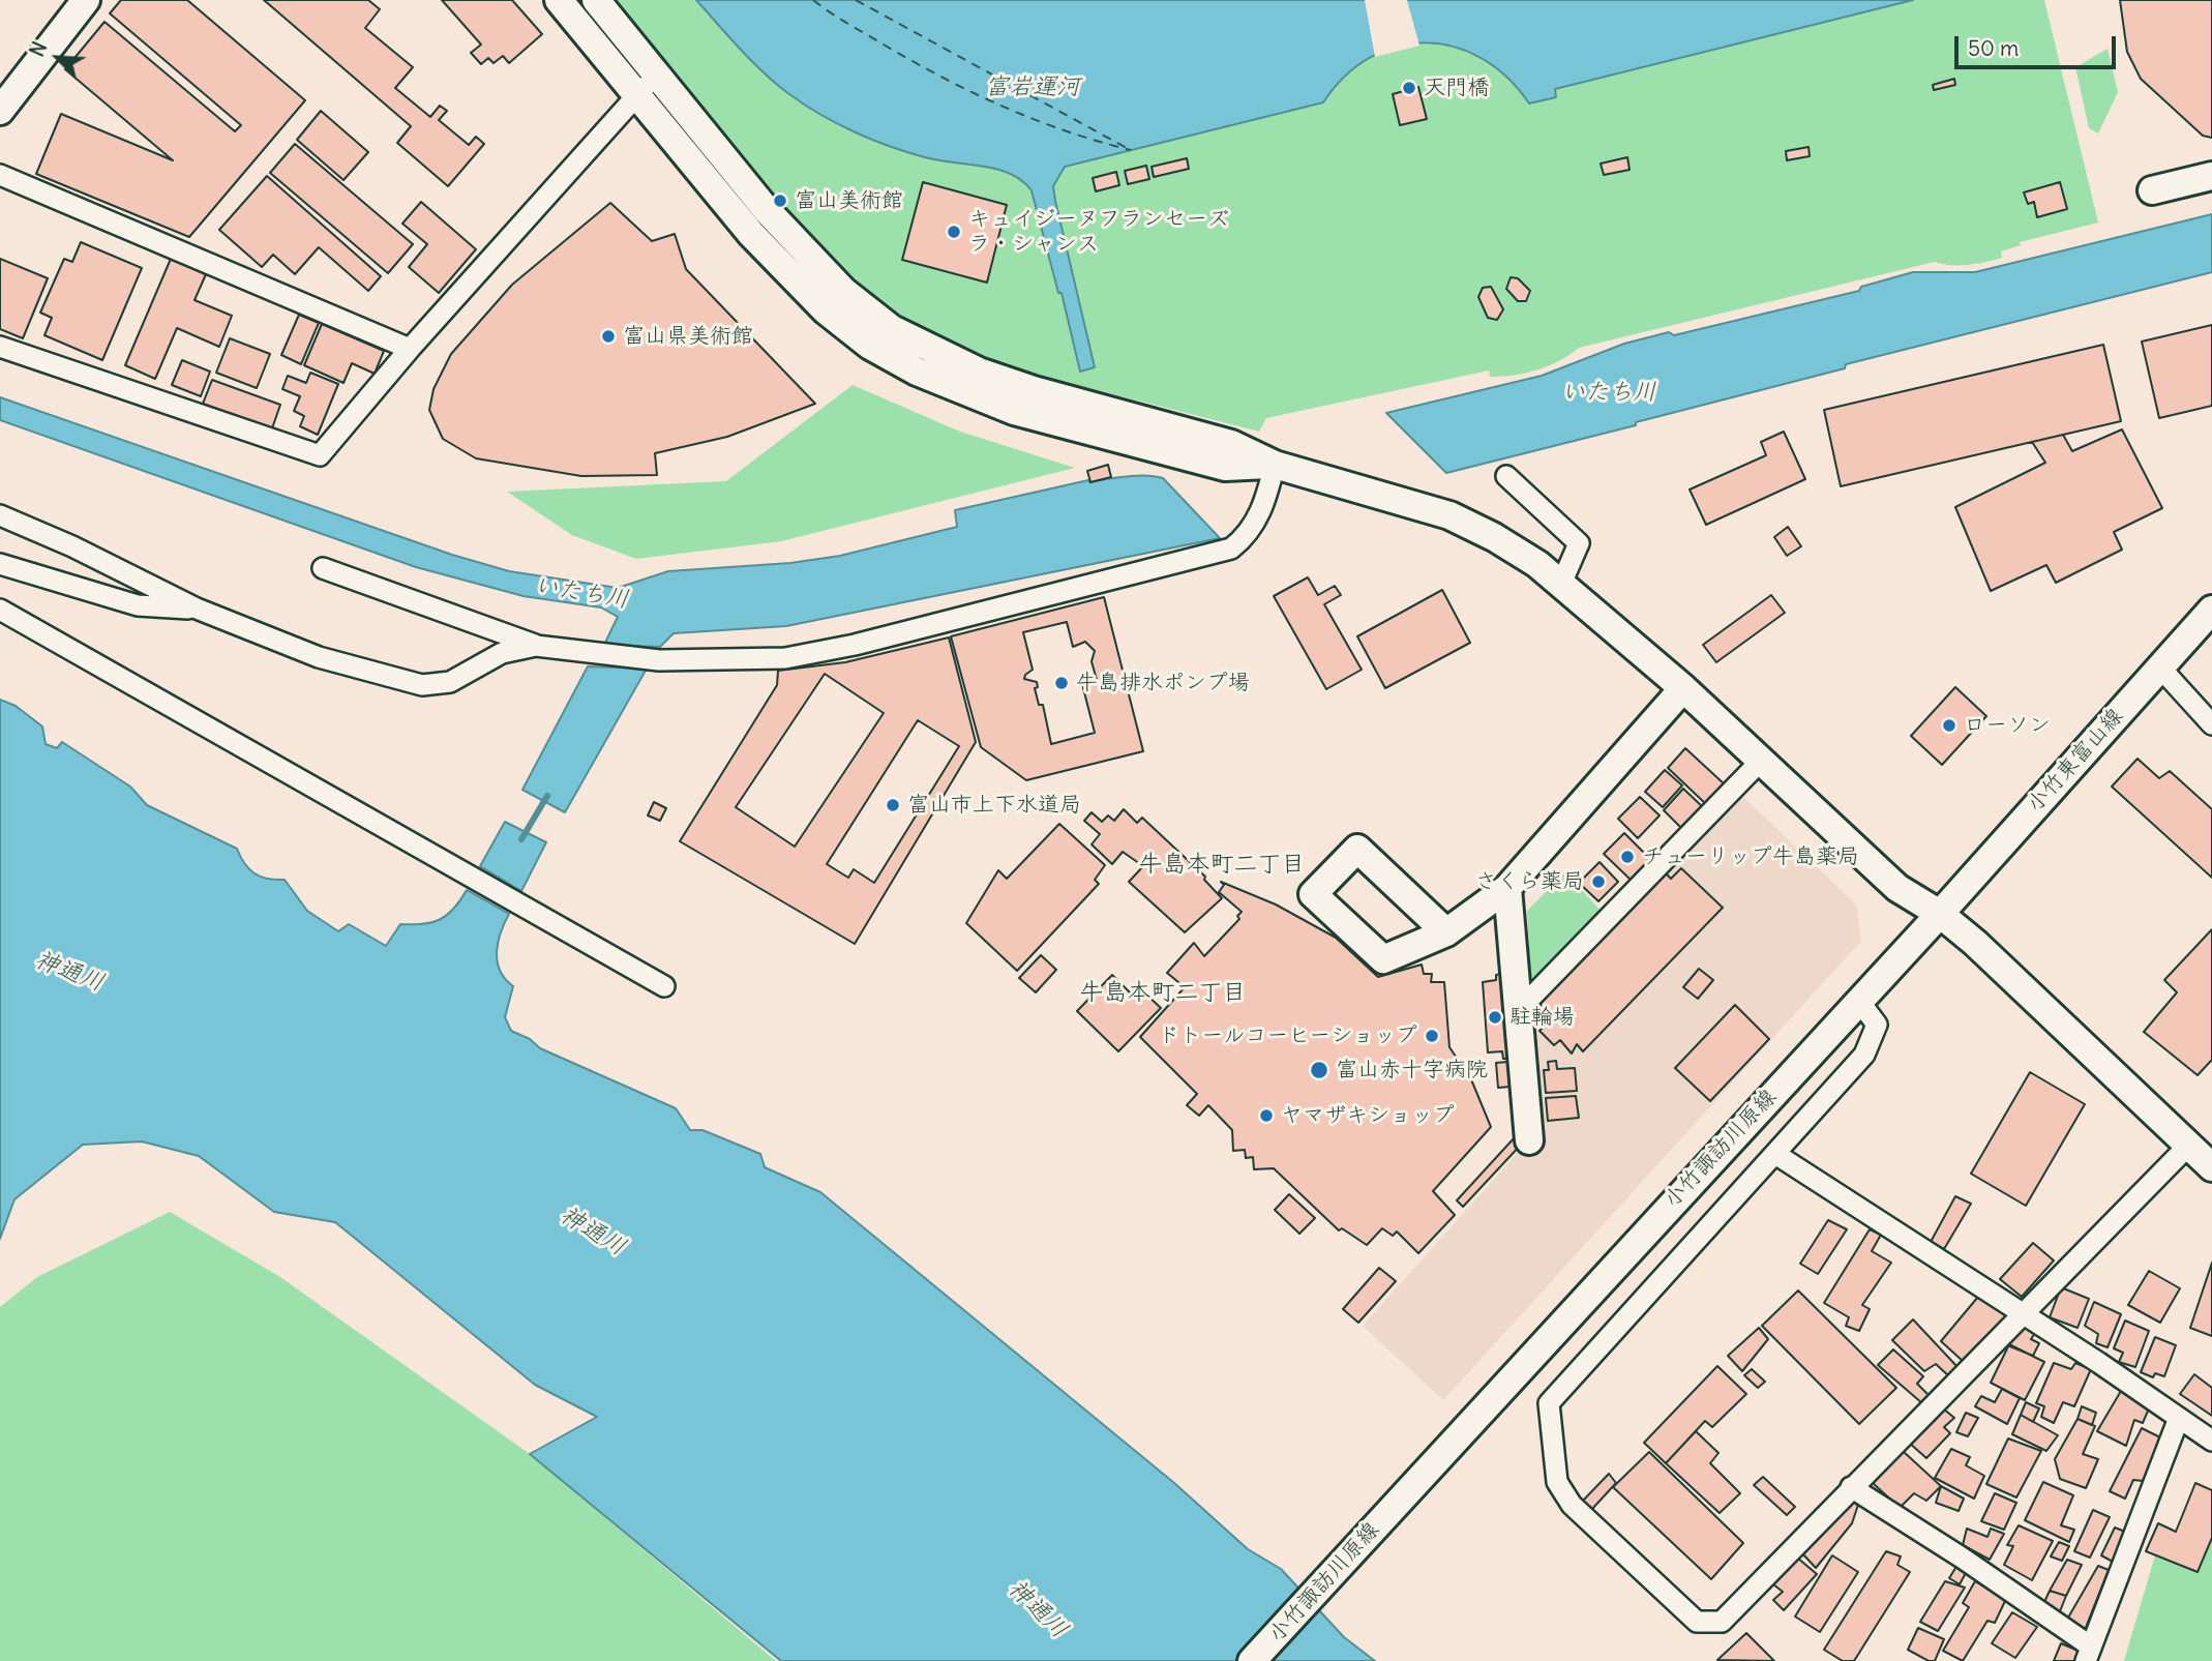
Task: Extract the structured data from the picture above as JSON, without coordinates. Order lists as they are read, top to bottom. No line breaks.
{"streets":{"street":["小竹東富山線","小竹諏訪川原線"]},"crossings":[["小竹東富山線","小竹諏訪川原線"]],"districts":["牛島本町二丁目","牛島本町二丁目"],"water":["富岩運河","いたち川","神通川"],"places":["天門橋","富山美術館","キュイジーヌフランセーズ ラ・シャンス","富山県美術館","牛島排水ポンプ場","ローソン","富山市上下水道局","チューリップ牛島薬局","さくら薬局","駐輪場","ドトールコーヒーショップ","富山赤十字病院","ヤマザキショップ"],"scale_bar":"50 m","north":"top left"}
